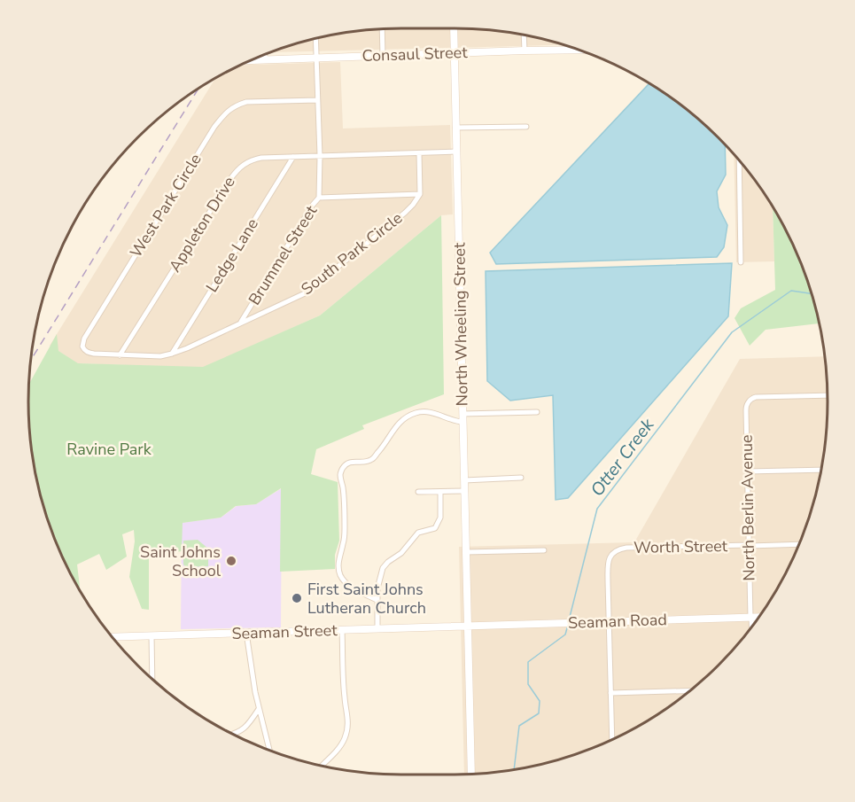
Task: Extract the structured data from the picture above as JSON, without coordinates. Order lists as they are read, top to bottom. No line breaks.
{"streets":{"street":["Consaul Street","West Park Circle","Appleton Drive","South Park Circle","Ledge Lane","Brummel Street","North Wheeling Street","North Berlin Avenue","Worth Street","Seaman Road","Seaman Street"]},"crossings":[["Consaul Street","Brummel Street"],["Consaul Street","North Wheeling Street"],["West Park Circle","Appleton Drive"],["West Park Circle","South Park Circle"],["West Park Circle","Brummel Street"],["Appleton Drive","South Park Circle"],["Appleton Drive","Ledge Lane"],["Appleton Drive","Brummel Street"],["Appleton Drive","North Wheeling Street"],["South Park Circle","Ledge Lane"],["South Park Circle","Brummel Street"],["North Wheeling Street","Seaman Road"],["North Wheeling Street","Seaman Street"],["North Berlin Avenue","Worth Street"],["North Berlin Avenue","Seaman Road"],["Worth Street","Seaman Road"],["Seaman Road","Seaman Street"]],"water":["Otter Creek"],"parks":["Ravine Park"],"places":["Saint Johns School","First Saint Johns Lutheran Church"]}
